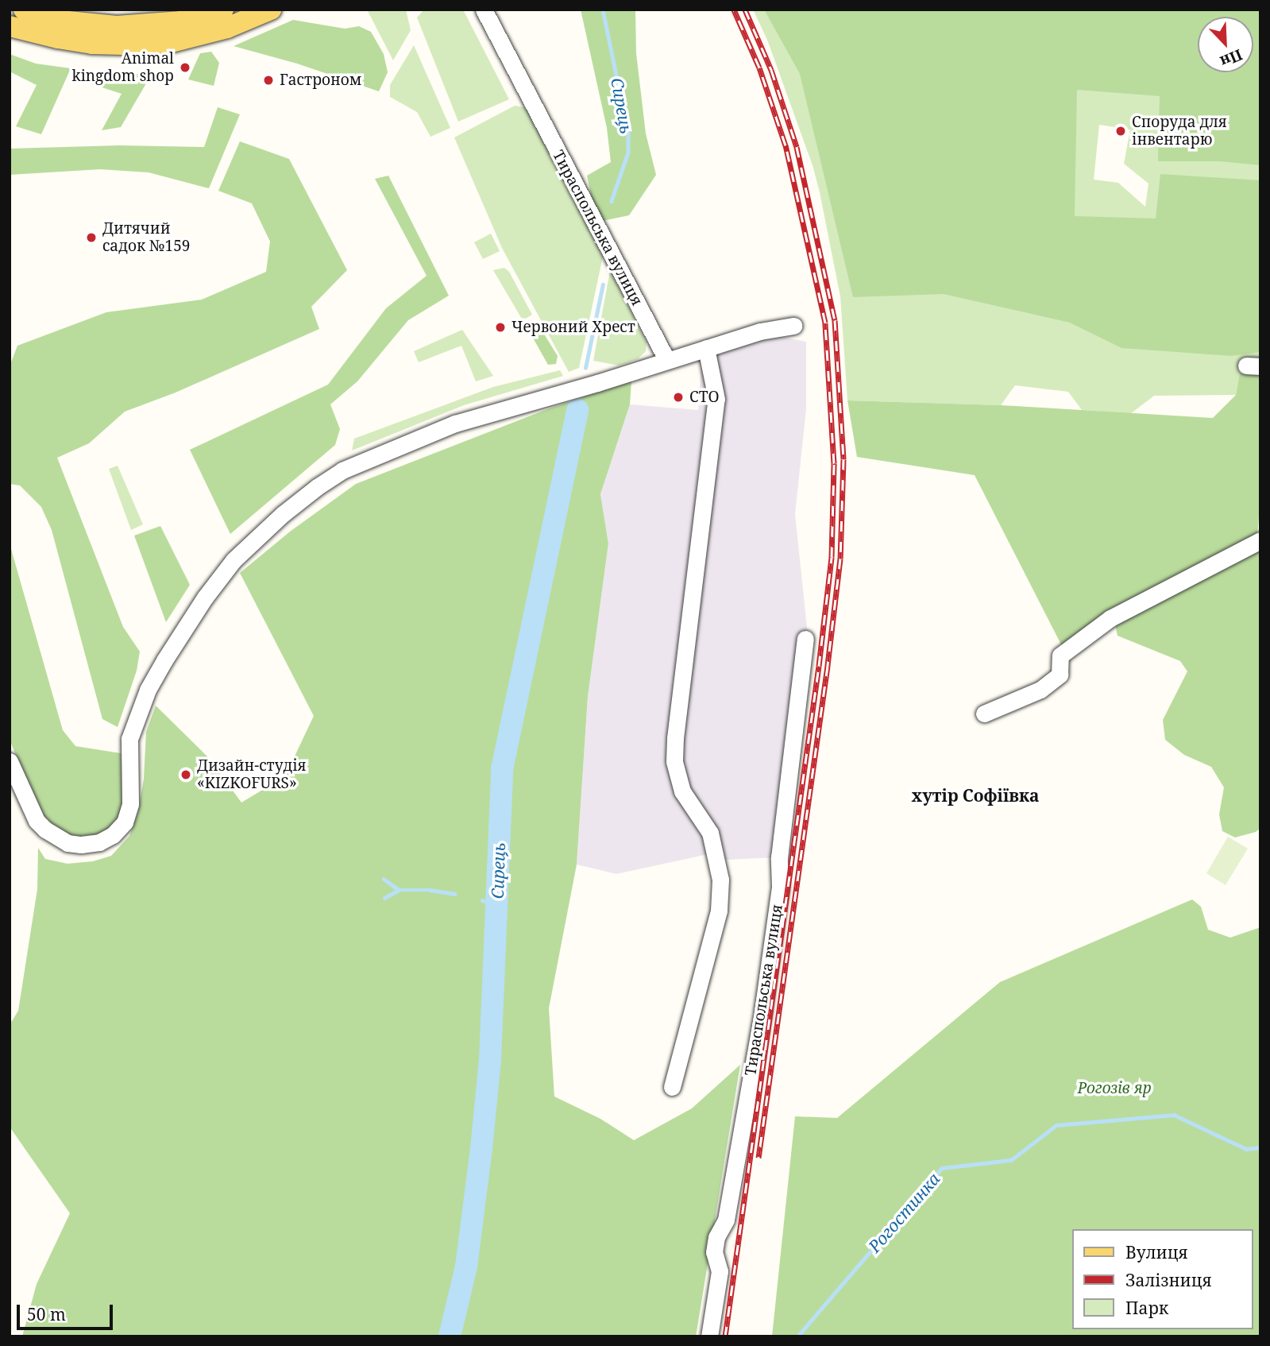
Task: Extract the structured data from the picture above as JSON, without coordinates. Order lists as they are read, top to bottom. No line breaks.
{"streets":{"street":["Тираспольська вулиця"]},"districts":["хутір Софіївка"],"water":["Сирець","Рогостинка"],"parks":["Рогозів яр"],"places":["Animal kingdom shop","Гастроном","Споруда для інвентарю","Дитячий садок №159","Червоний Хрест","СТО","Дизайн-студія «KIZKOFURS»"],"legend":["Вулиця","Залізниця","Парк"],"scale_bar":"50 m","north":"bottom right"}
